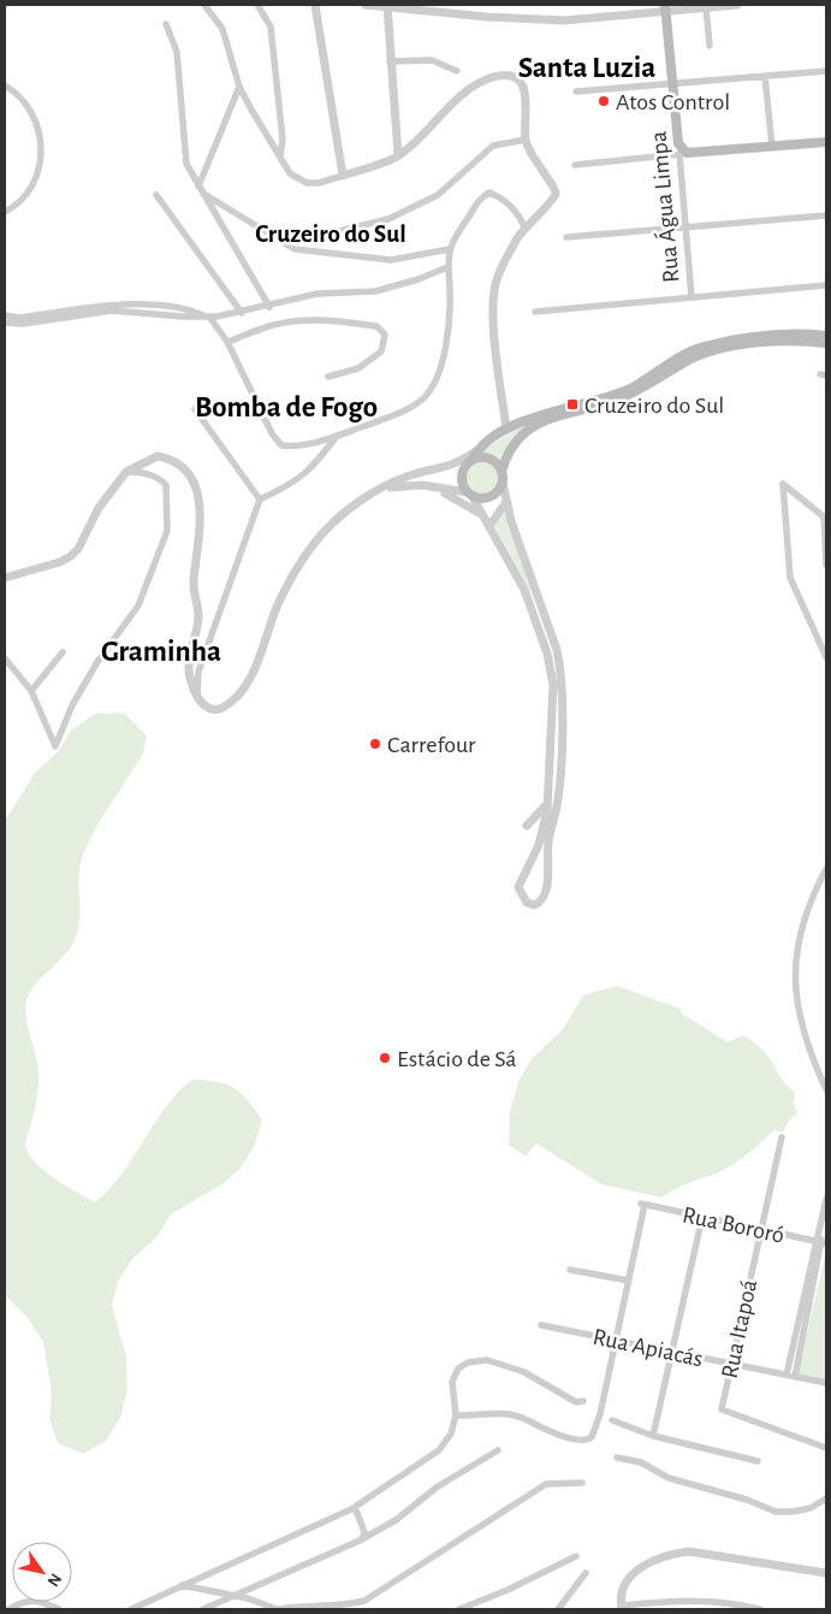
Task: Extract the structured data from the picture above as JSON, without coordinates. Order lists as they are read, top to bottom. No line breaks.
{"streets":{"main road":["Rua Água Limpa"],"street":["Rua Bororó","Rua Itapoá","Rua Apiacás"]},"crossings":[["Rua Bororó","Rua Itapoá"],["Rua Itapoá","Rua Apiacás"]],"districts":["Santa Luzia","Cruzeiro do Sul","Bomba de Fogo","Graminha"],"places":{"other":["Atos Control","Carrefour","Estácio de Sá"],"transit":["Cruzeiro do Sul"]},"north":"bottom right"}
